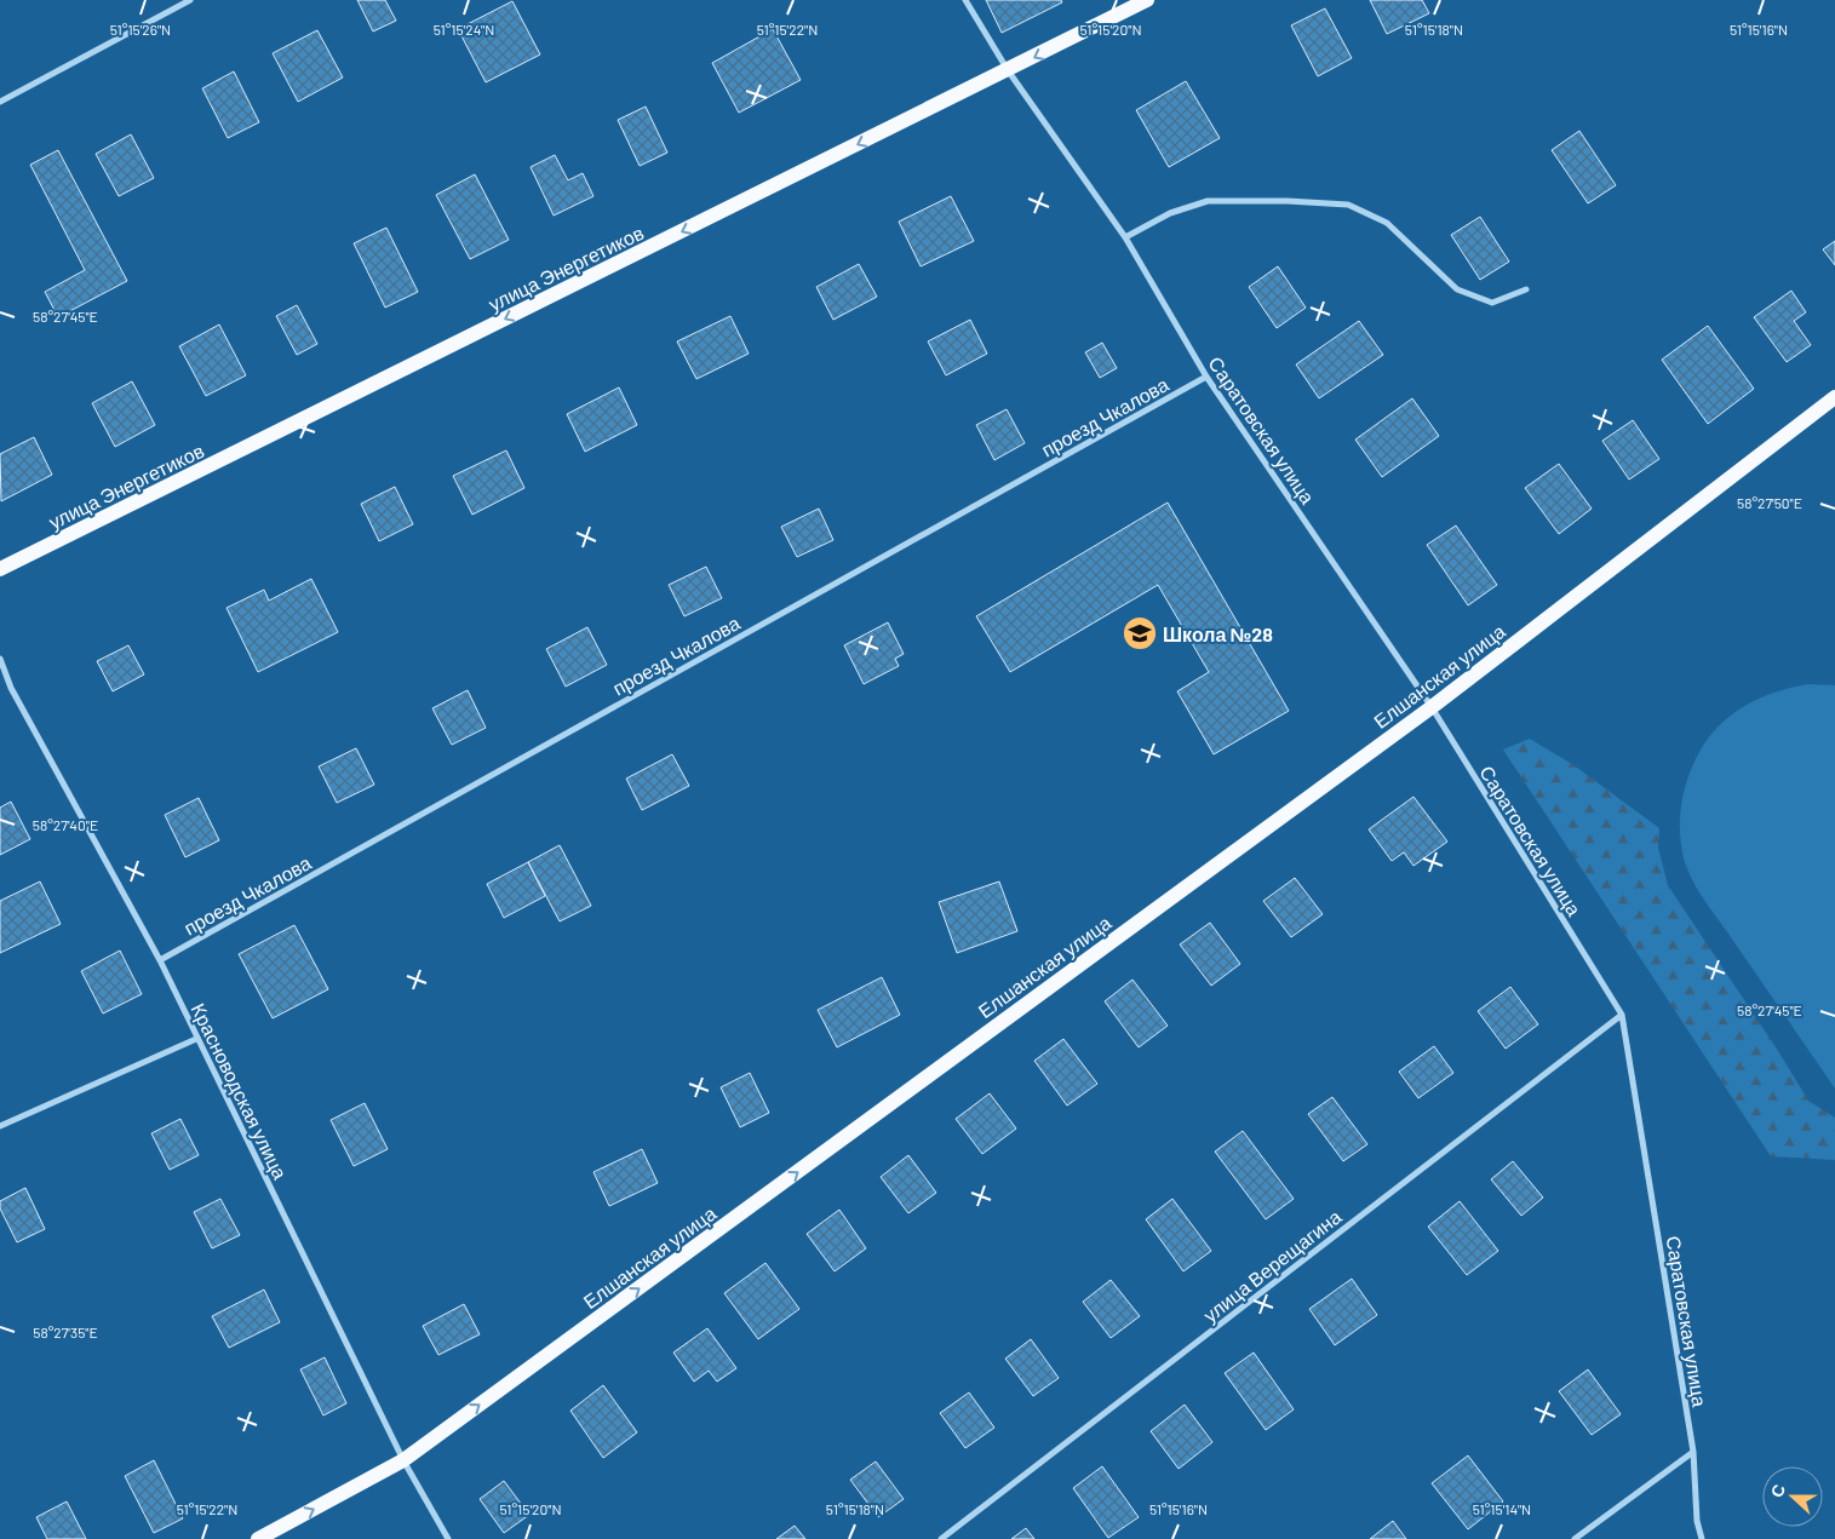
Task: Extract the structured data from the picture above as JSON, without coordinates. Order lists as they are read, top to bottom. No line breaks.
{"streets":{"main road":["улица Энергетиков","Елшанская улица"],"street":["проезд Чкалова","Саратовская улица","Красноводская улица","улица Верещагина"]},"crossings":[["улица Энергетиков","Саратовская улица"],["проезд Чкалова","Саратовская улица"],["проезд Чкалова","Красноводская улица"],["Саратовская улица","Елшанская улица"],["Саратовская улица","улица Верещагина"],["Елшанская улица","Красноводская улица"]],"one_way":["улица Энергетиков","Елшанская улица"],"places":{"school or university":["Школа №28"]},"north":"left","coordinates":["51°15'26\"N","51°15'22\"N","51°15'20\"N","51°15'18\"N","51°15'16\"N","51°15'24\"N","58°27'45\"E","58°27'50\"E","58°27'40\"E","58°27'35\"E","51°15'14\"N"]}
